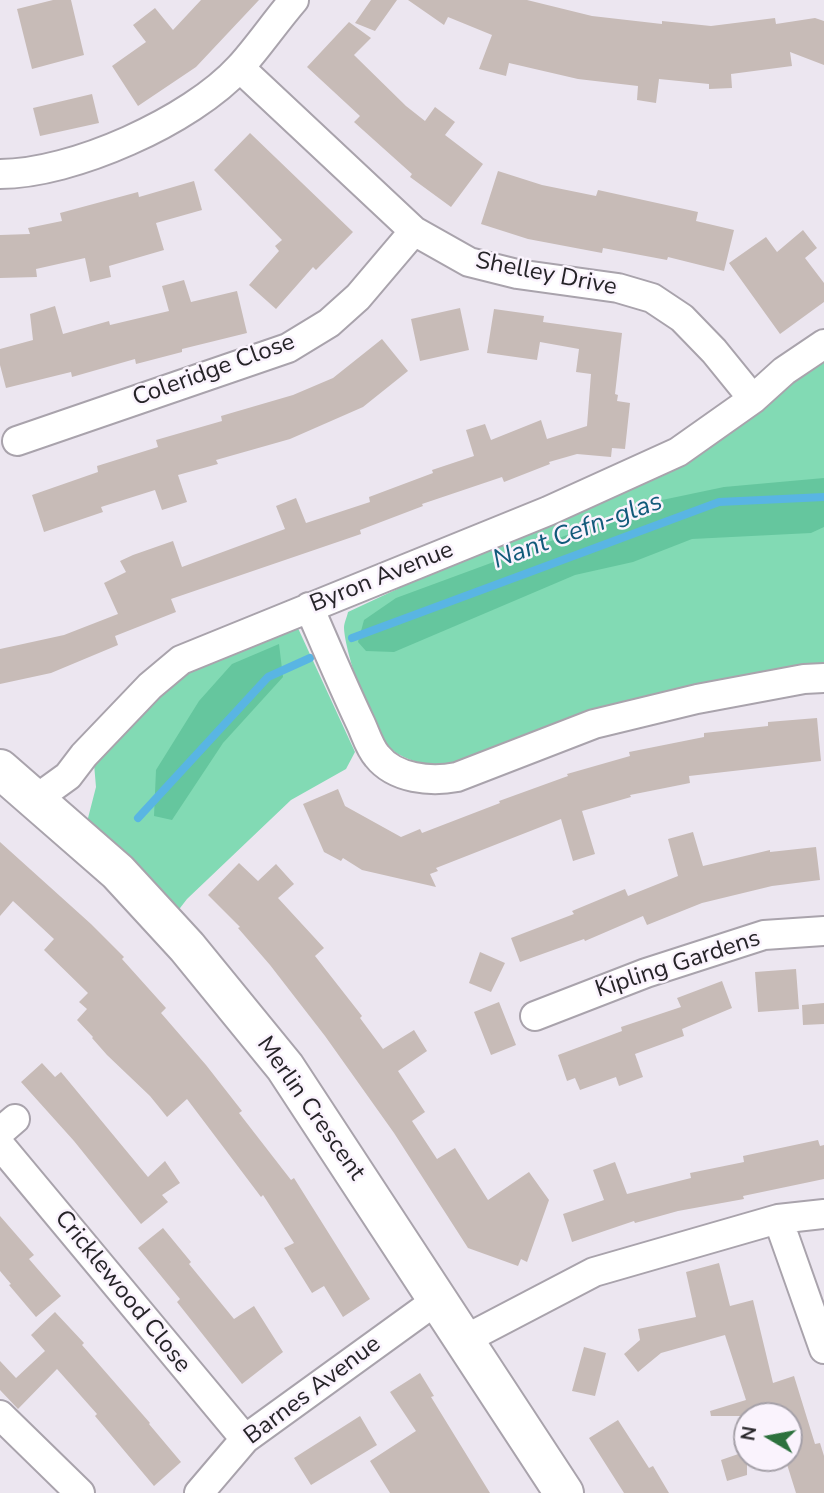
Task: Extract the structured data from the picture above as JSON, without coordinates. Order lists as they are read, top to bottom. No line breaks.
{"streets":{"street":["Shelley Drive","Coleridge Close","Byron Avenue","Kipling Gardens","Merlin Crescent","Cricklewood Close","Barnes Avenue"]},"crossings":[["Shelley Drive","Coleridge Close"],["Shelley Drive","Byron Avenue"],["Byron Avenue","Merlin Crescent"],["Merlin Crescent","Barnes Avenue"],["Cricklewood Close","Barnes Avenue"]],"water":["Nant Cefn-glas"],"north":"left"}
